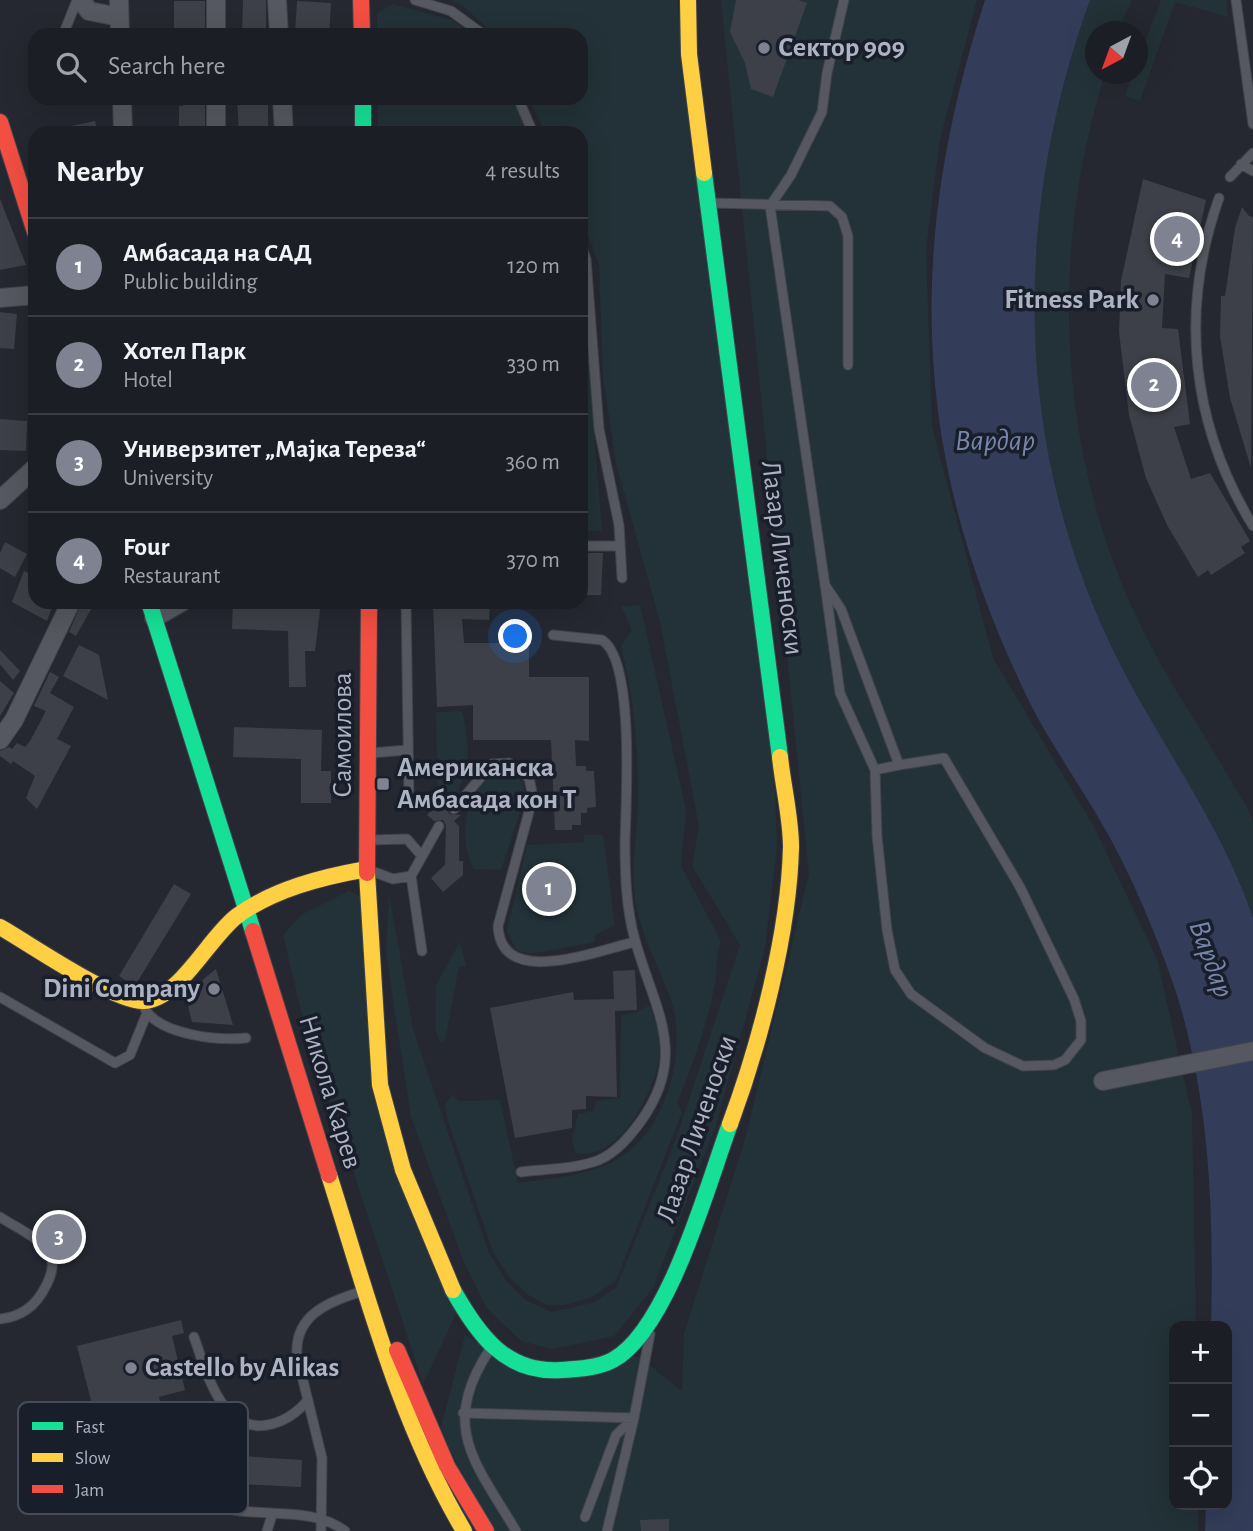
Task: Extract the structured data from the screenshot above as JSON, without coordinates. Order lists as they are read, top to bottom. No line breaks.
{"streets":{"street":["Лазар Личеноски","Самоилова","Никола Карев"]},"crossings":[["Лазар Личеноски","Самоилова"]],"water":["Вардар"],"places":{"other":["Сектор 909","Fitness Park","Dini Company","Castello by Alikas"],"transit":["Американска Амбасада кон Т"]},"legend":["Fast","Slow","Jam"],"north":"bottom left","page":{"search":"Search here","heading":["Nearby","4 results"],"pins":["4","2","1","3"],"list":[{"mark":"1","name":"Амбасада на САД","note":"Public building","value":"120 m"},{"mark":"2","name":"Хотел Парк","note":"Hotel","value":"330 m"},{"mark":"3","name":"Универзитет „Мајка Тереза“","note":"University","value":"360 m"},{"mark":"4","name":"Four","note":"Restaurant","value":"370 m"}],"map_buttons":["+","−"]}}
